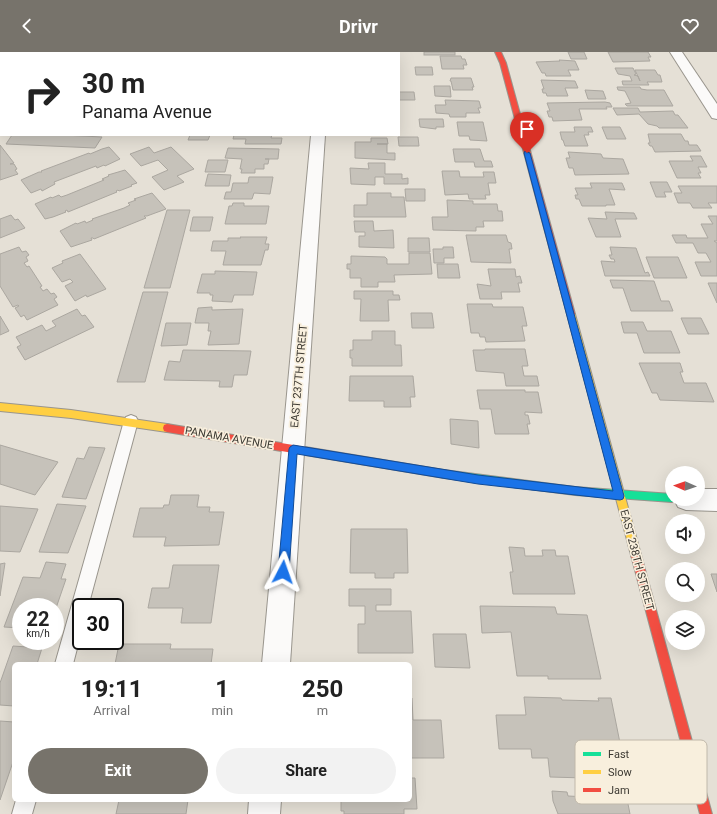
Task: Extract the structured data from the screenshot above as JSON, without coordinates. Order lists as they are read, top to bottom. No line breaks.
{"streets":{"street":["EAST 237TH STREET","PANAMA AVENUE","EAST 238TH STREET"]},"crossings":[["EAST 237TH STREET","PANAMA AVENUE"],["PANAMA AVENUE","EAST 238TH STREET"]],"legend":["Fast","Slow","Jam"],"north":"left","page":{"header":"Drivr","turn":["30 m","Panama Avenue"],"speed":"22 km/h","limit":"30","eta":["19:11","Arrival","1","min","250","m"],"buttons":["Exit","Share"]}}
